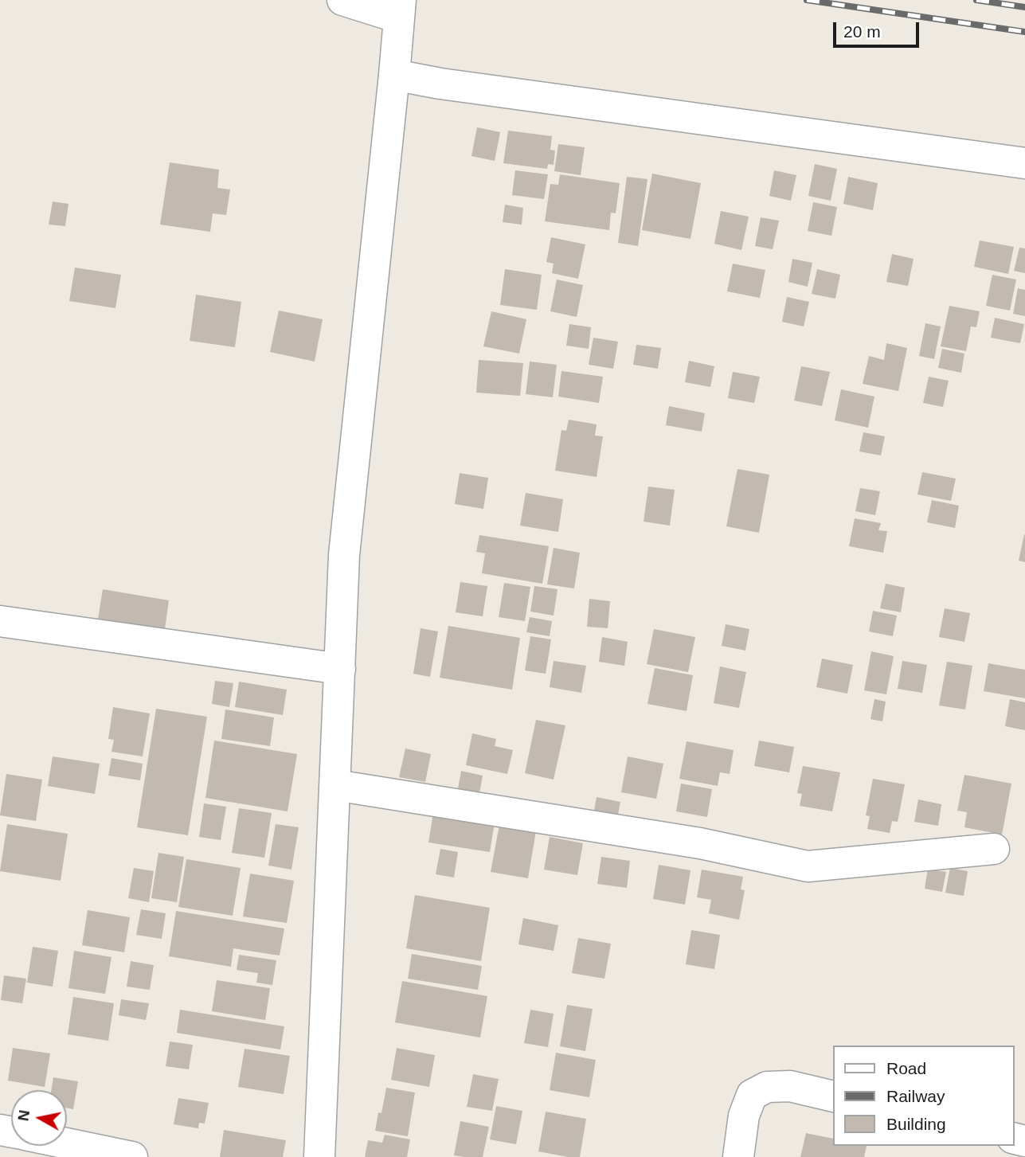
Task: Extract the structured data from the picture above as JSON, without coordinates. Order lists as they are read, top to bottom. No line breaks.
{"legend":["Road","Railway","Building"],"scale_bar":"20 m","north":"left"}
